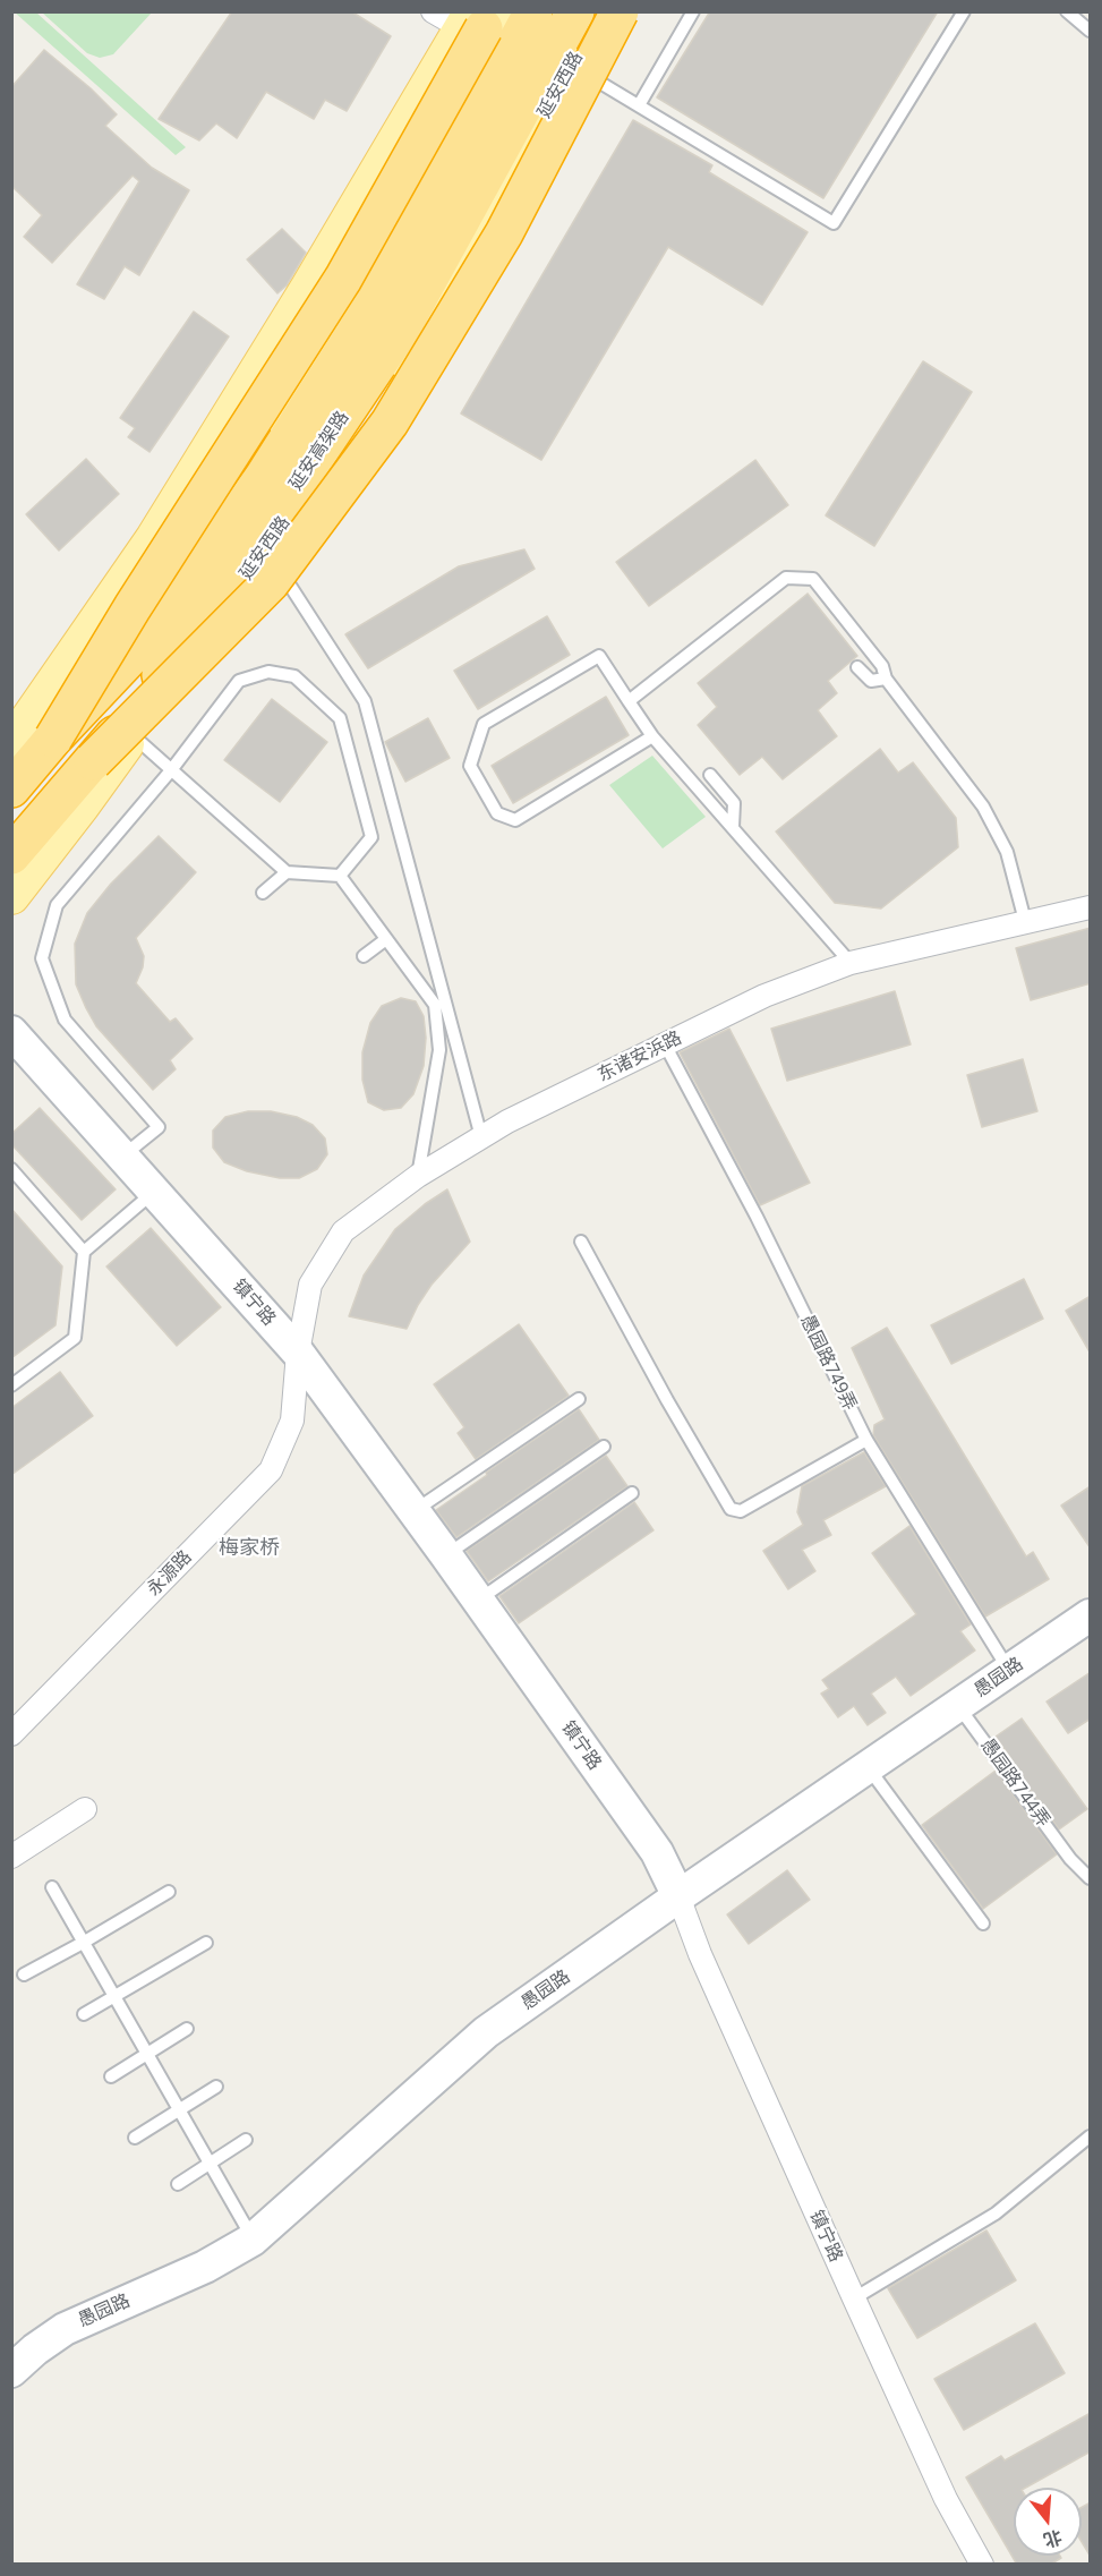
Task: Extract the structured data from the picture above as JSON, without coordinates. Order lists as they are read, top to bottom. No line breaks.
{"streets":{"highway":["延安高架路"],"main road":["延安西路","镇宁路","愚园路"],"street":["东诸安浜路","永源路"],"lane":["愚园路749弄","愚园路744弄"]},"crossings":[["东诸安浜路","镇宁路"],["东诸安浜路","愚园路749弄"],["东诸安浜路","永源路"],["镇宁路","永源路"],["镇宁路","愚园路"],["愚园路749弄","愚园路"],["愚园路","愚园路744弄"]],"districts":["梅家桥"],"north":"bottom"}
